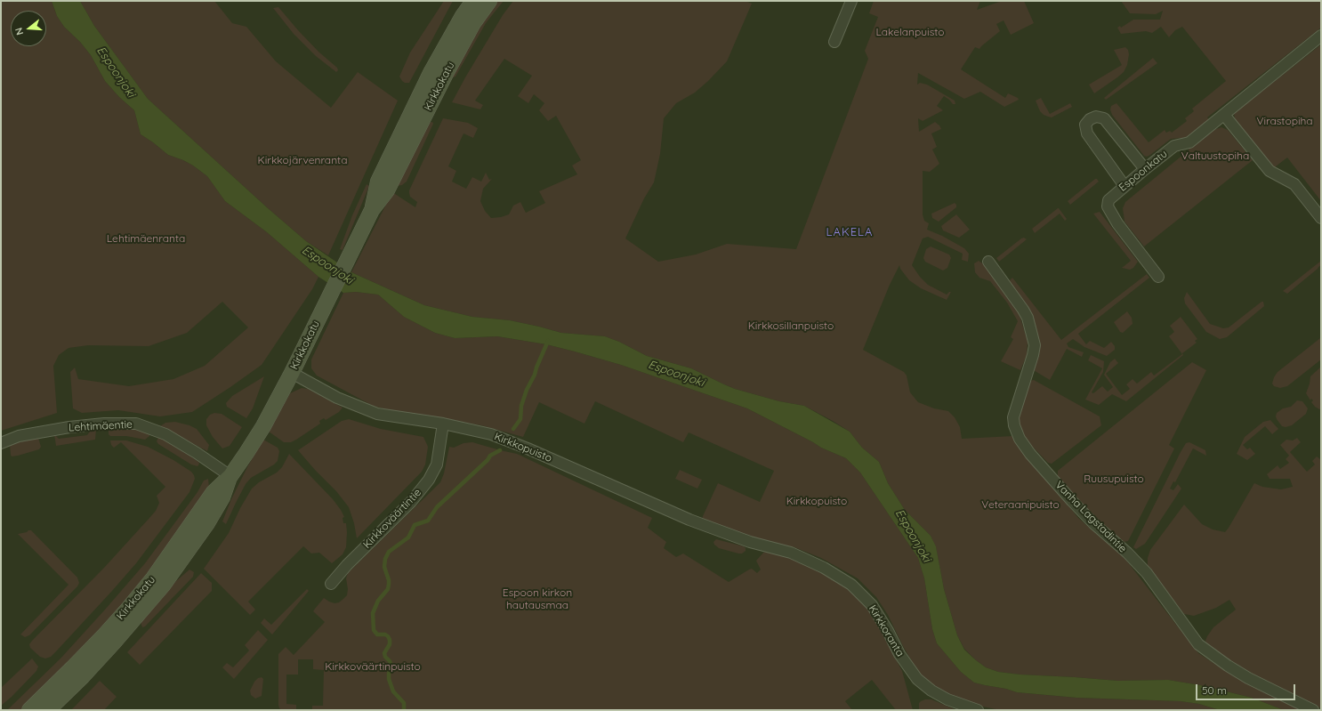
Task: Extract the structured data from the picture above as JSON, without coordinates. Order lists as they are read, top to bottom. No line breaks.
{"streets":{"main road":["Kirkkokatu"],"street":["Espoonkatu","Lehtimäentie","Kirkkopuisto","Vanha Lagstadintie","Kirkkoväärtintie","Kirkkoranta"]},"crossings":[["Kirkkokatu","Lehtimäentie"],["Kirkkokatu","Kirkkopuisto"],["Kirkkopuisto","Kirkkoväärtintie"],["Kirkkopuisto","Kirkkoranta"]],"districts":["LAKELA"],"water":["Espoonjoki"],"parks":["Lakelanpuisto","Virastopiha","Valtuustopiha","Kirkkojärvenranta","Lehtimäenranta","Kirkkosillanpuisto","Ruusupuisto","Kirkkopuisto","Veteraanipuisto","Espoon kirkon hautausmaa","Kirkkoväärtinpuisto"],"scale_bar":"50 m","north":"left"}
